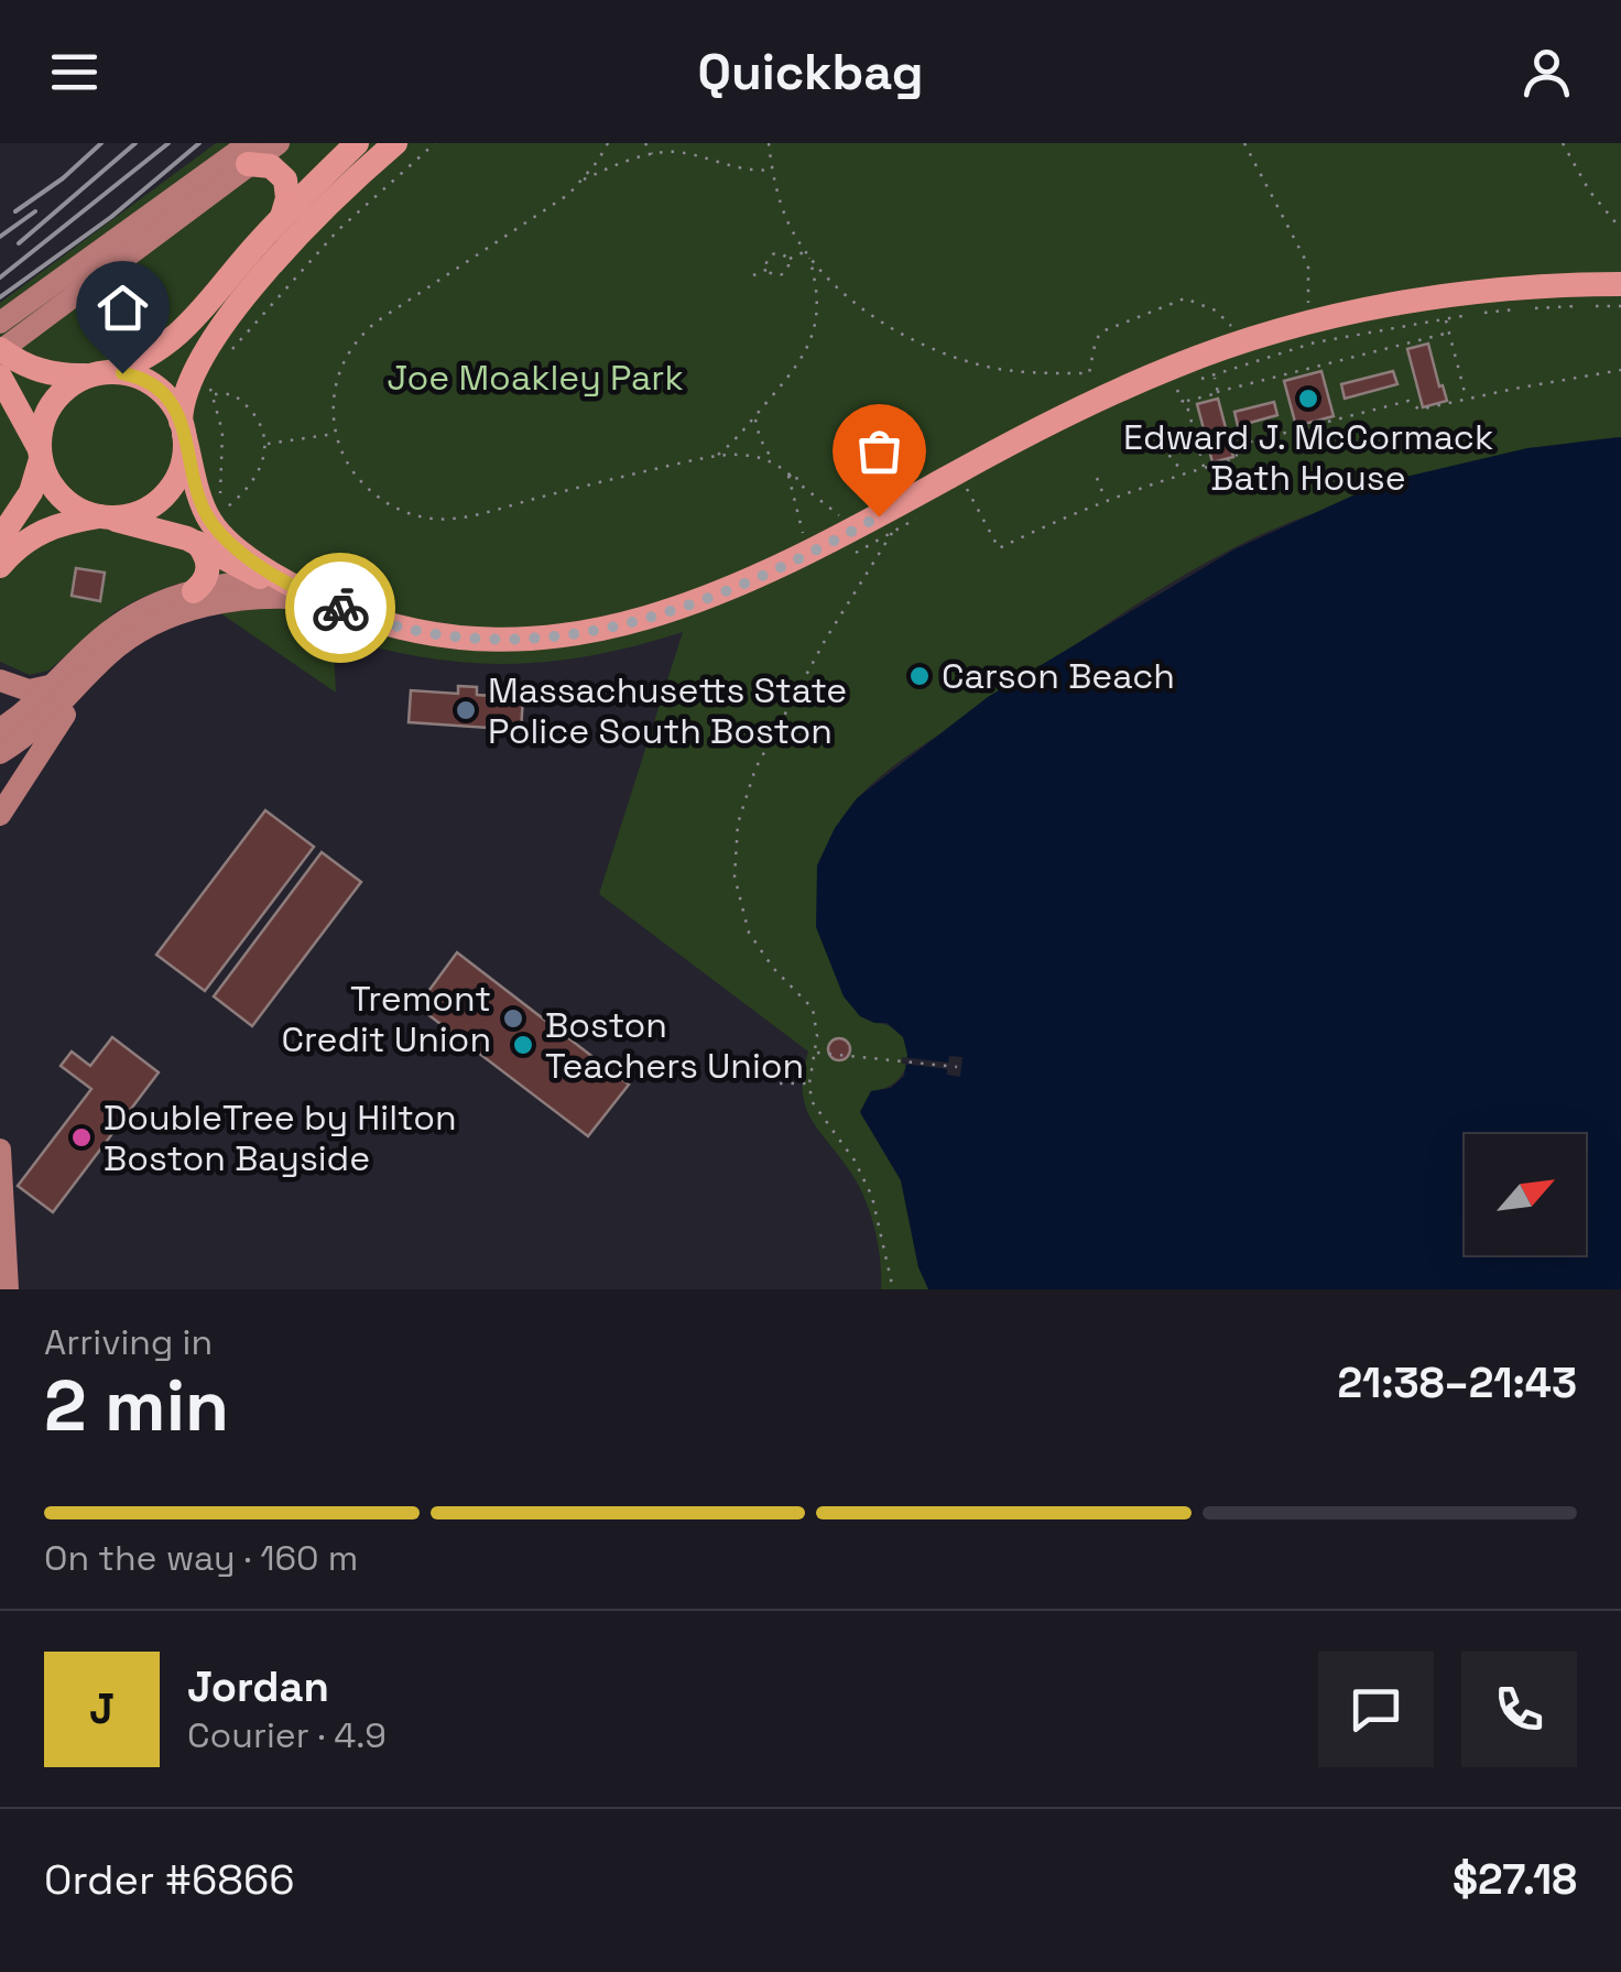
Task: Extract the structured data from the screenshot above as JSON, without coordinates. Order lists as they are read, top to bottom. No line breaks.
{"parks":["Joe Moakley Park"],"places":["Edward J. McCormack Bath House","Carson Beach","Massachusetts State Police South Boston","Tremont Credit Union","Boston Teachers Union","DoubleTree by Hilton Boston Bayside"],"north":"top right","page":{"header":"Quickbag","heading":["2 min","Arriving in","21:38–21:43"],"panel":["Jordan","Courier · 4.9","Order #6866","$27.18"],"bar":"On the way · 160 m","round":"J"}}
